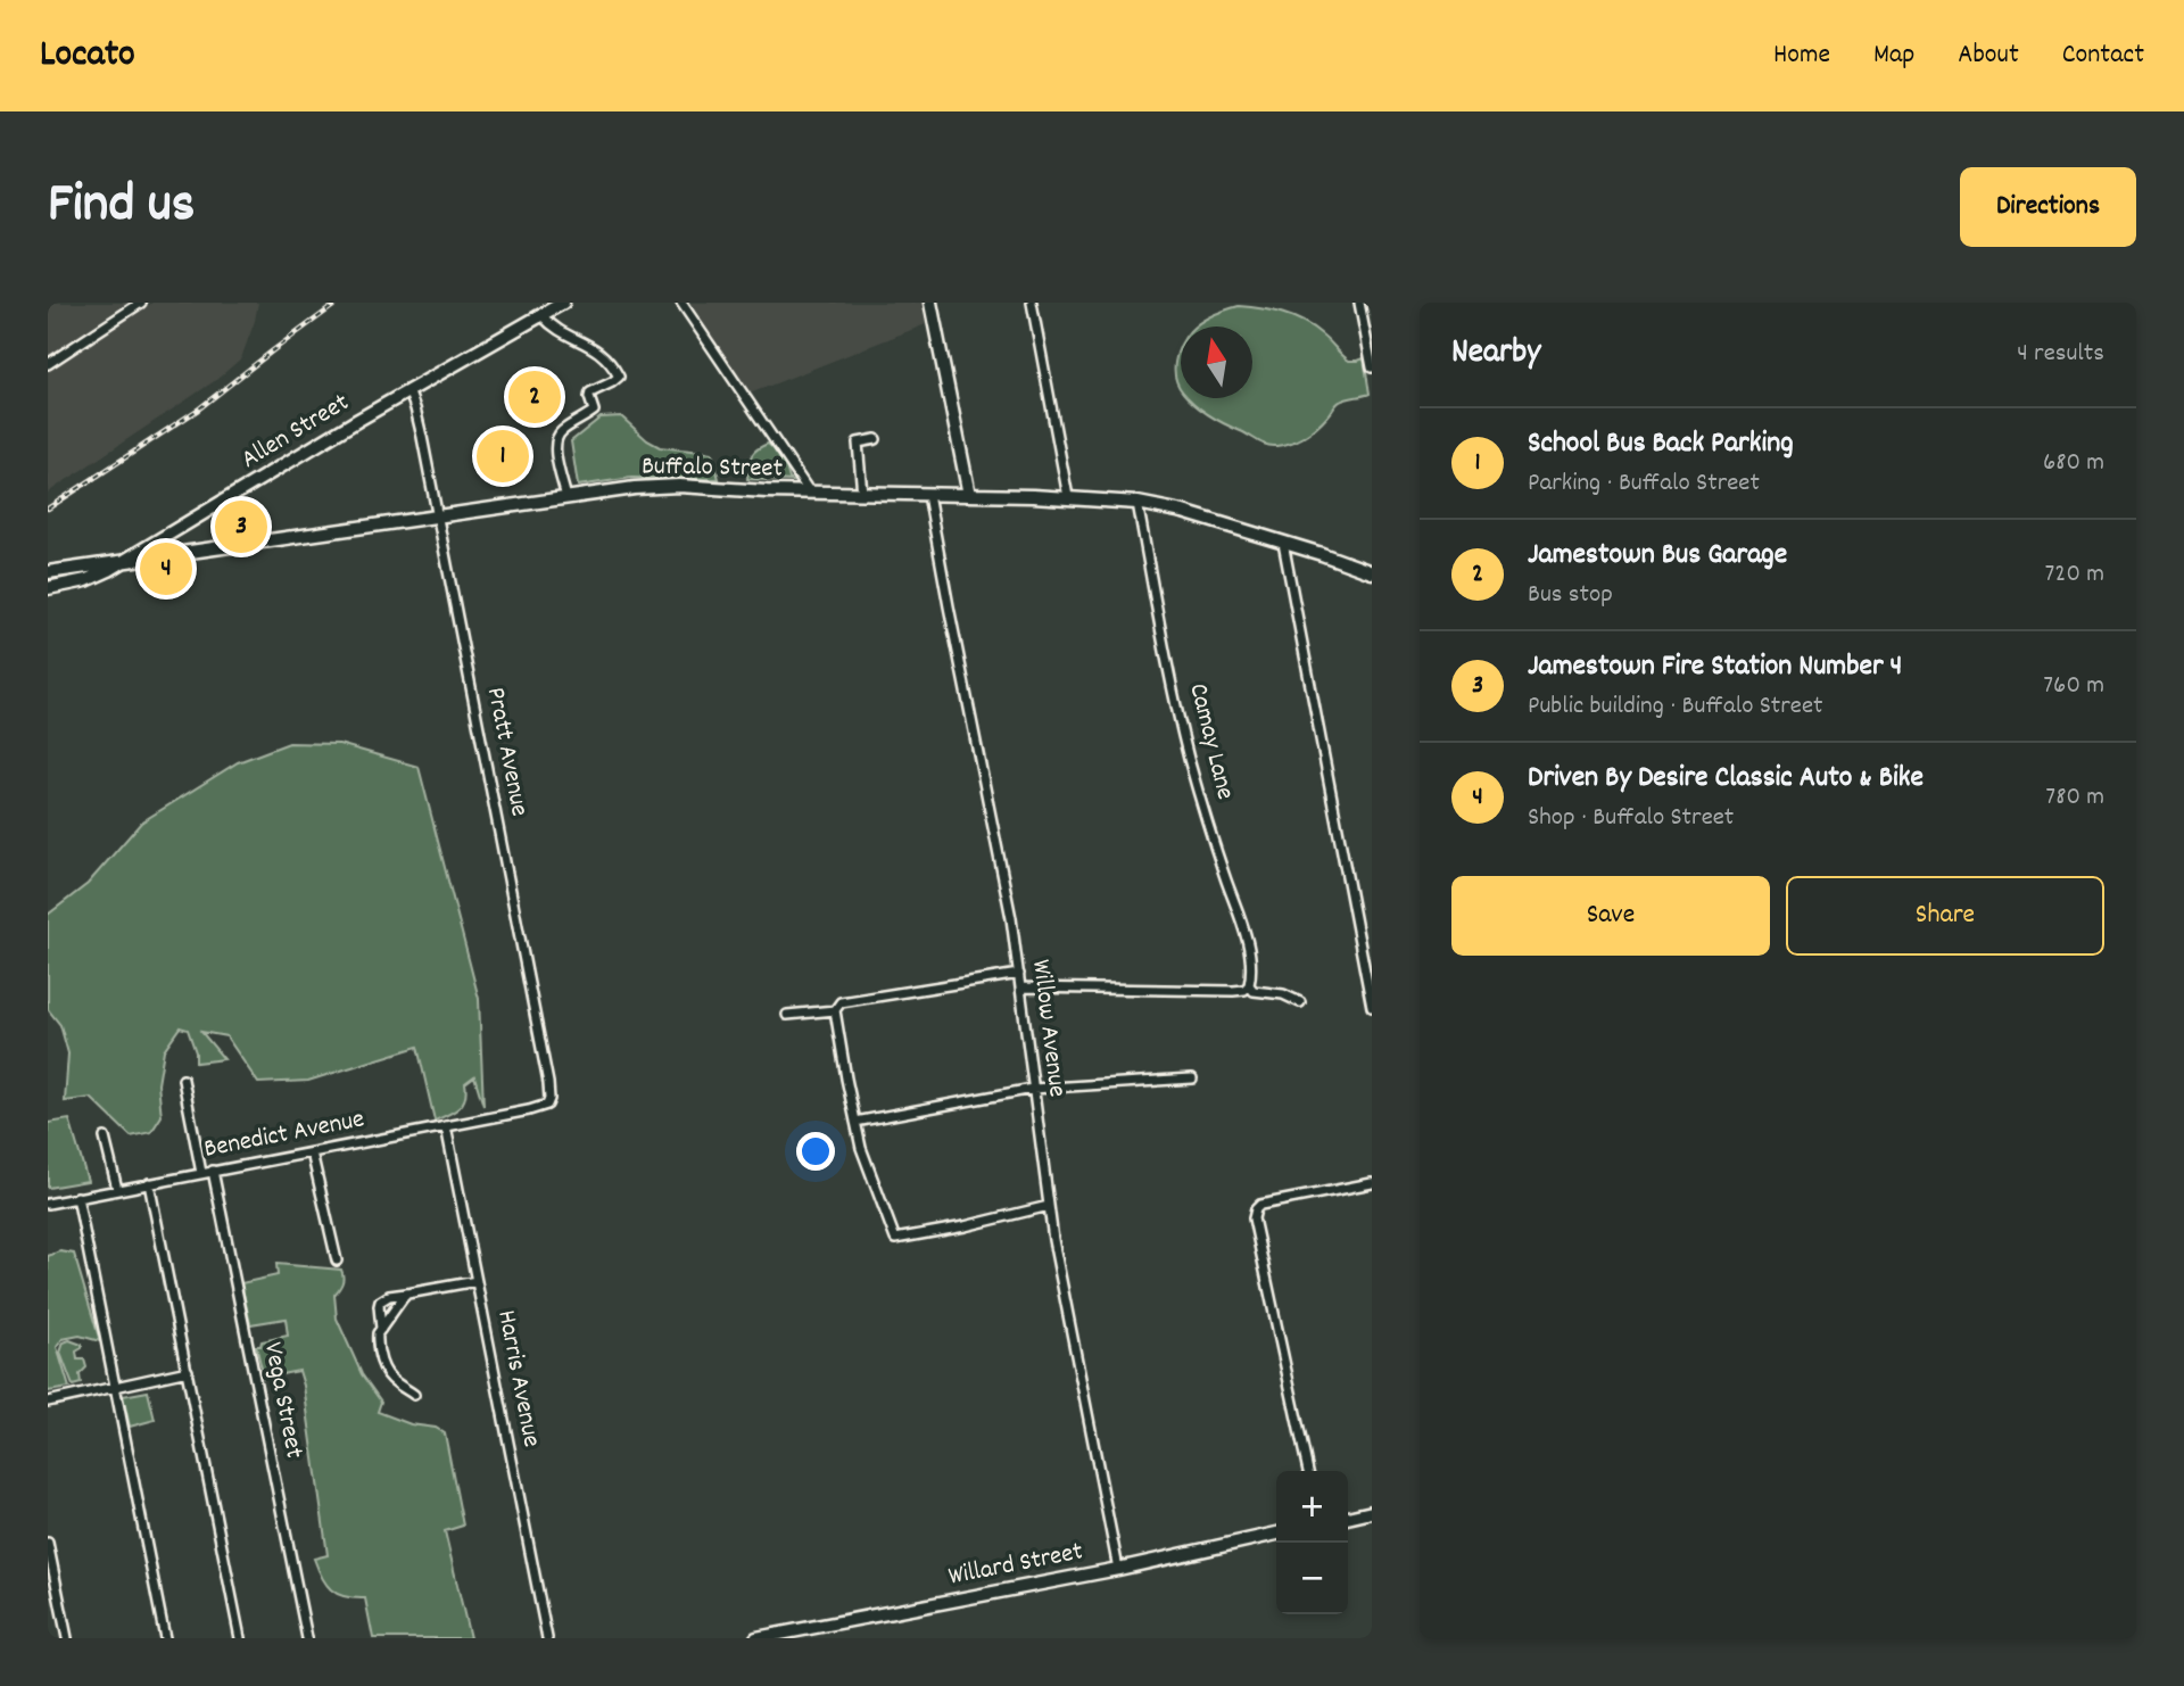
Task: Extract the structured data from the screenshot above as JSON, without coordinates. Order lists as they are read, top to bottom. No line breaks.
{"streets":{"street":["Allen Street","Buffalo Street","Camay Lane","Pratt Avenue","Willow Avenue","Benedict Avenue","Harris Avenue","Vega Street","Willard Street"]},"crossings":[["Allen Street","Buffalo Street"],["Allen Street","Pratt Avenue"],["Buffalo Street","Camay Lane"],["Buffalo Street","Pratt Avenue"],["Buffalo Street","Willow Avenue"],["Pratt Avenue","Benedict Avenue"],["Willow Avenue","Willard Street"],["Benedict Avenue","Harris Avenue"],["Benedict Avenue","Vega Street"]],"north":"top","page":{"header":"Locato","nav":["Home","Map","About","Contact"],"title":"Find us","buttons":["Directions",["Save","Share"]],"heading":["Nearby","4 results"],"pins":["2","1","3","4"],"list":[{"mark":"1","name":"School Bus Back Parking","note":"Parking · Buffalo Street","value":"680 m"},{"mark":"2","name":"Jamestown Bus Garage","note":"Bus stop","value":"720 m"},{"mark":"3","name":"Jamestown Fire Station Number 4","note":"Public building · Buffalo Street","value":"760 m"},{"mark":"4","name":"Driven By Desire Classic Auto & Bike","note":"Shop · Buffalo Street","value":"780 m"}],"map_buttons":["+","−"]}}
